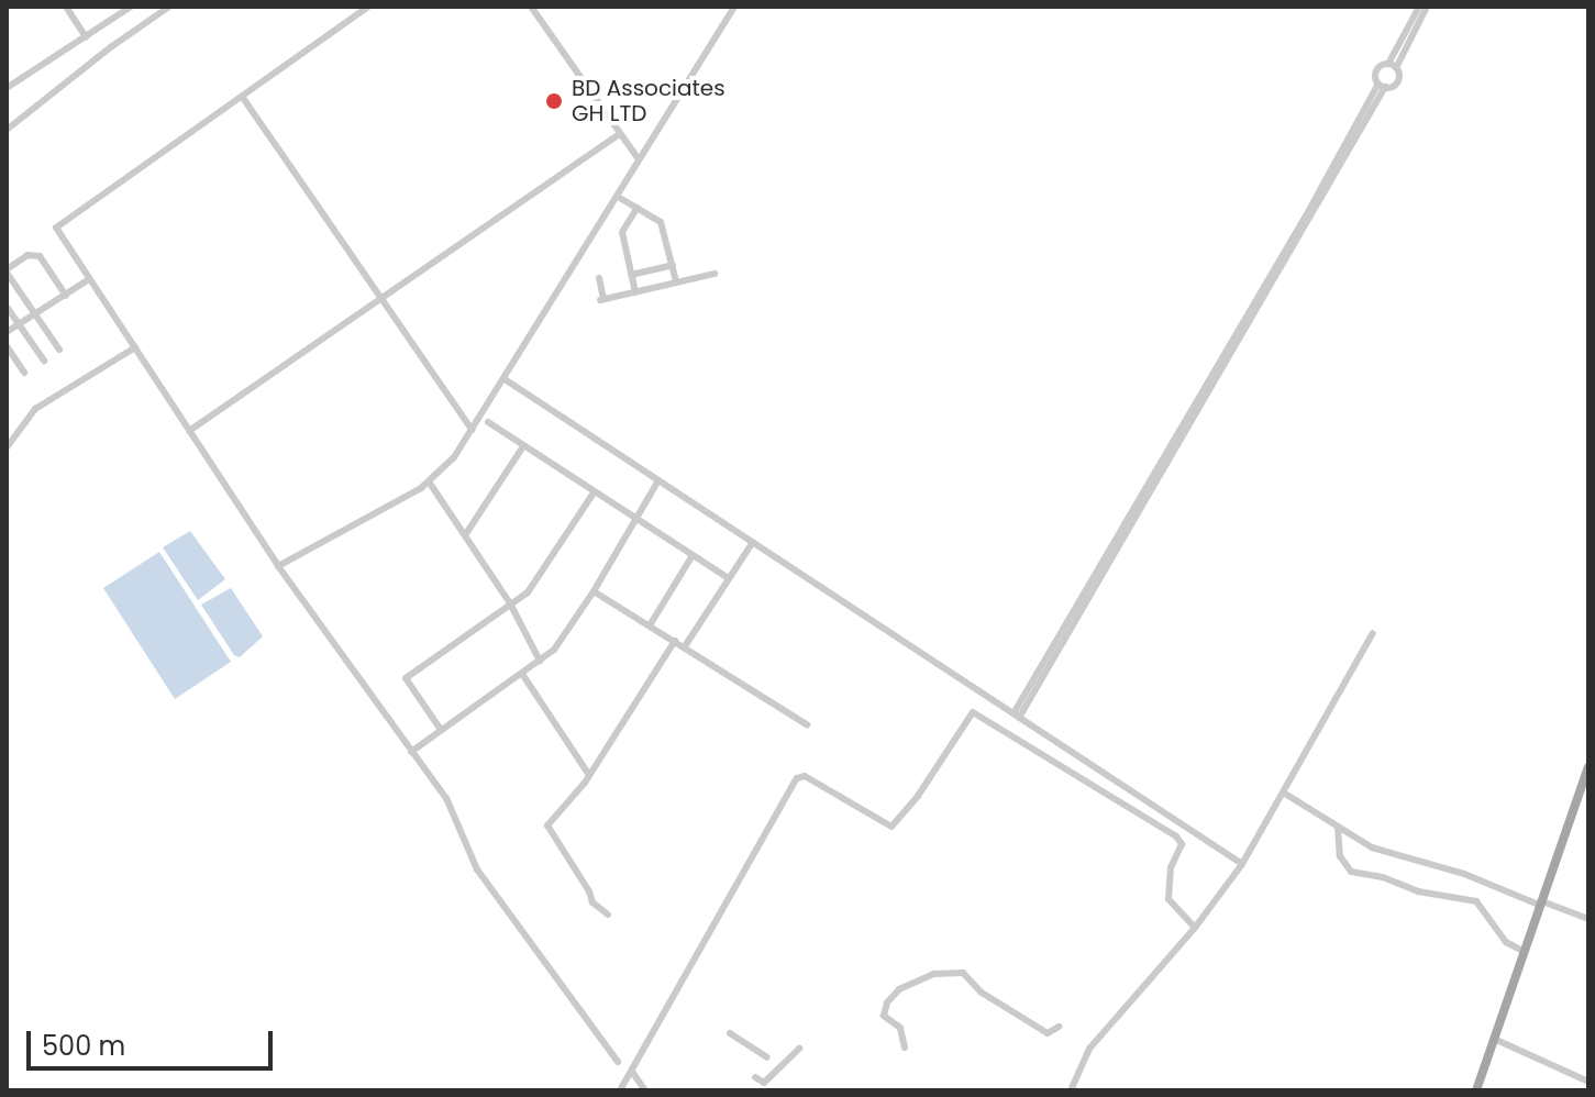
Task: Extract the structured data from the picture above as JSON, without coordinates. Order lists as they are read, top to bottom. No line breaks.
{"places":["BD Associates GH LTD"],"scale_bar":"500 m"}
